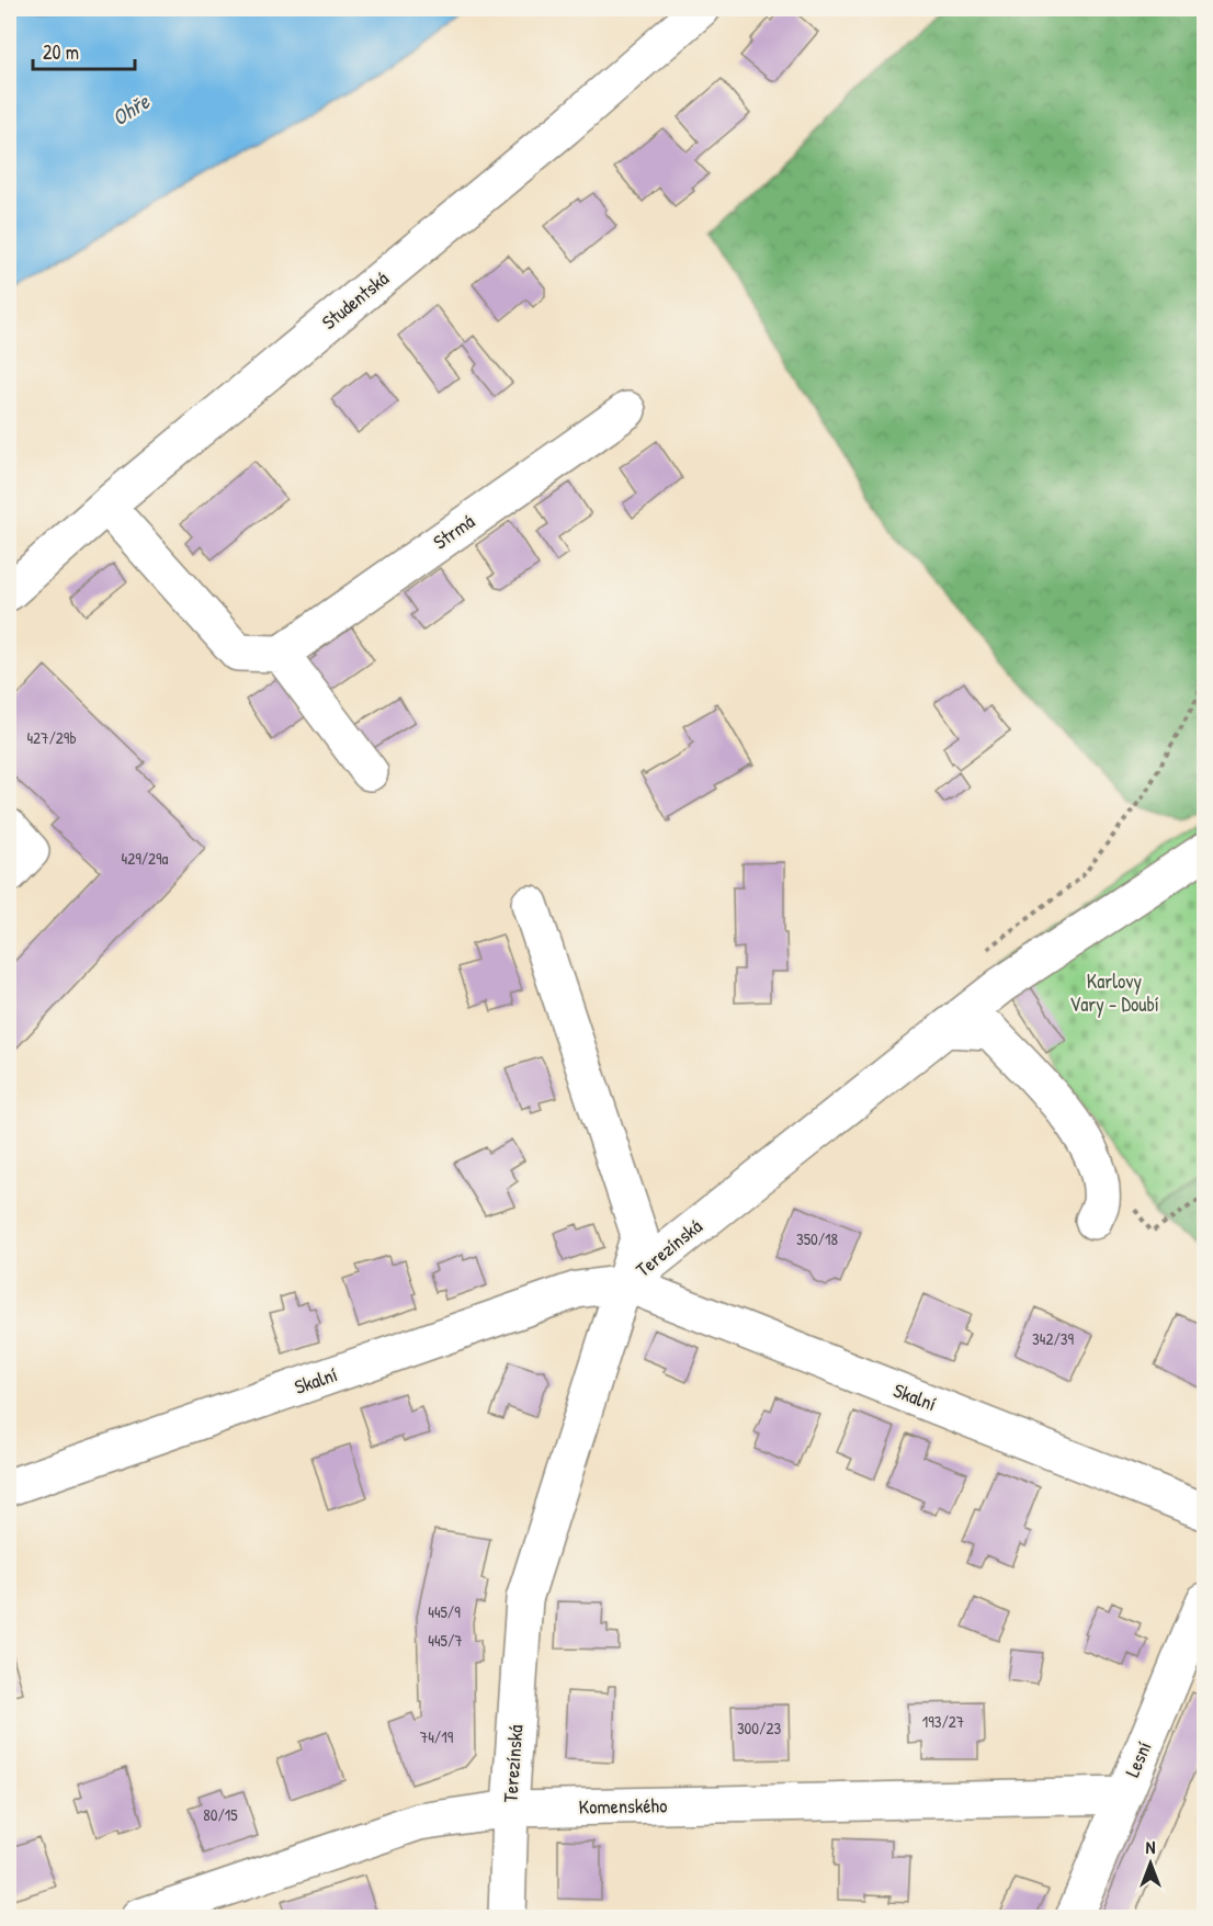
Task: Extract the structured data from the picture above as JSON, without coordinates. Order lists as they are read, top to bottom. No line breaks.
{"streets":{"street":["Studentská","Strmá","Terezínská","Skalní","Lesní","Komenského"]},"crossings":[["Terezínská","Skalní"],["Terezínská","Komenského"],["Lesní","Komenského"]],"water":["Ohře"],"parks":["Karlovy Vary - Doubí"],"house_numbers":["427/29b","429/29a","350/18","342/39","445/9","445/7","193/27","300/23","74/19","80/15"],"scale_bar":"20 m","north":"top"}
